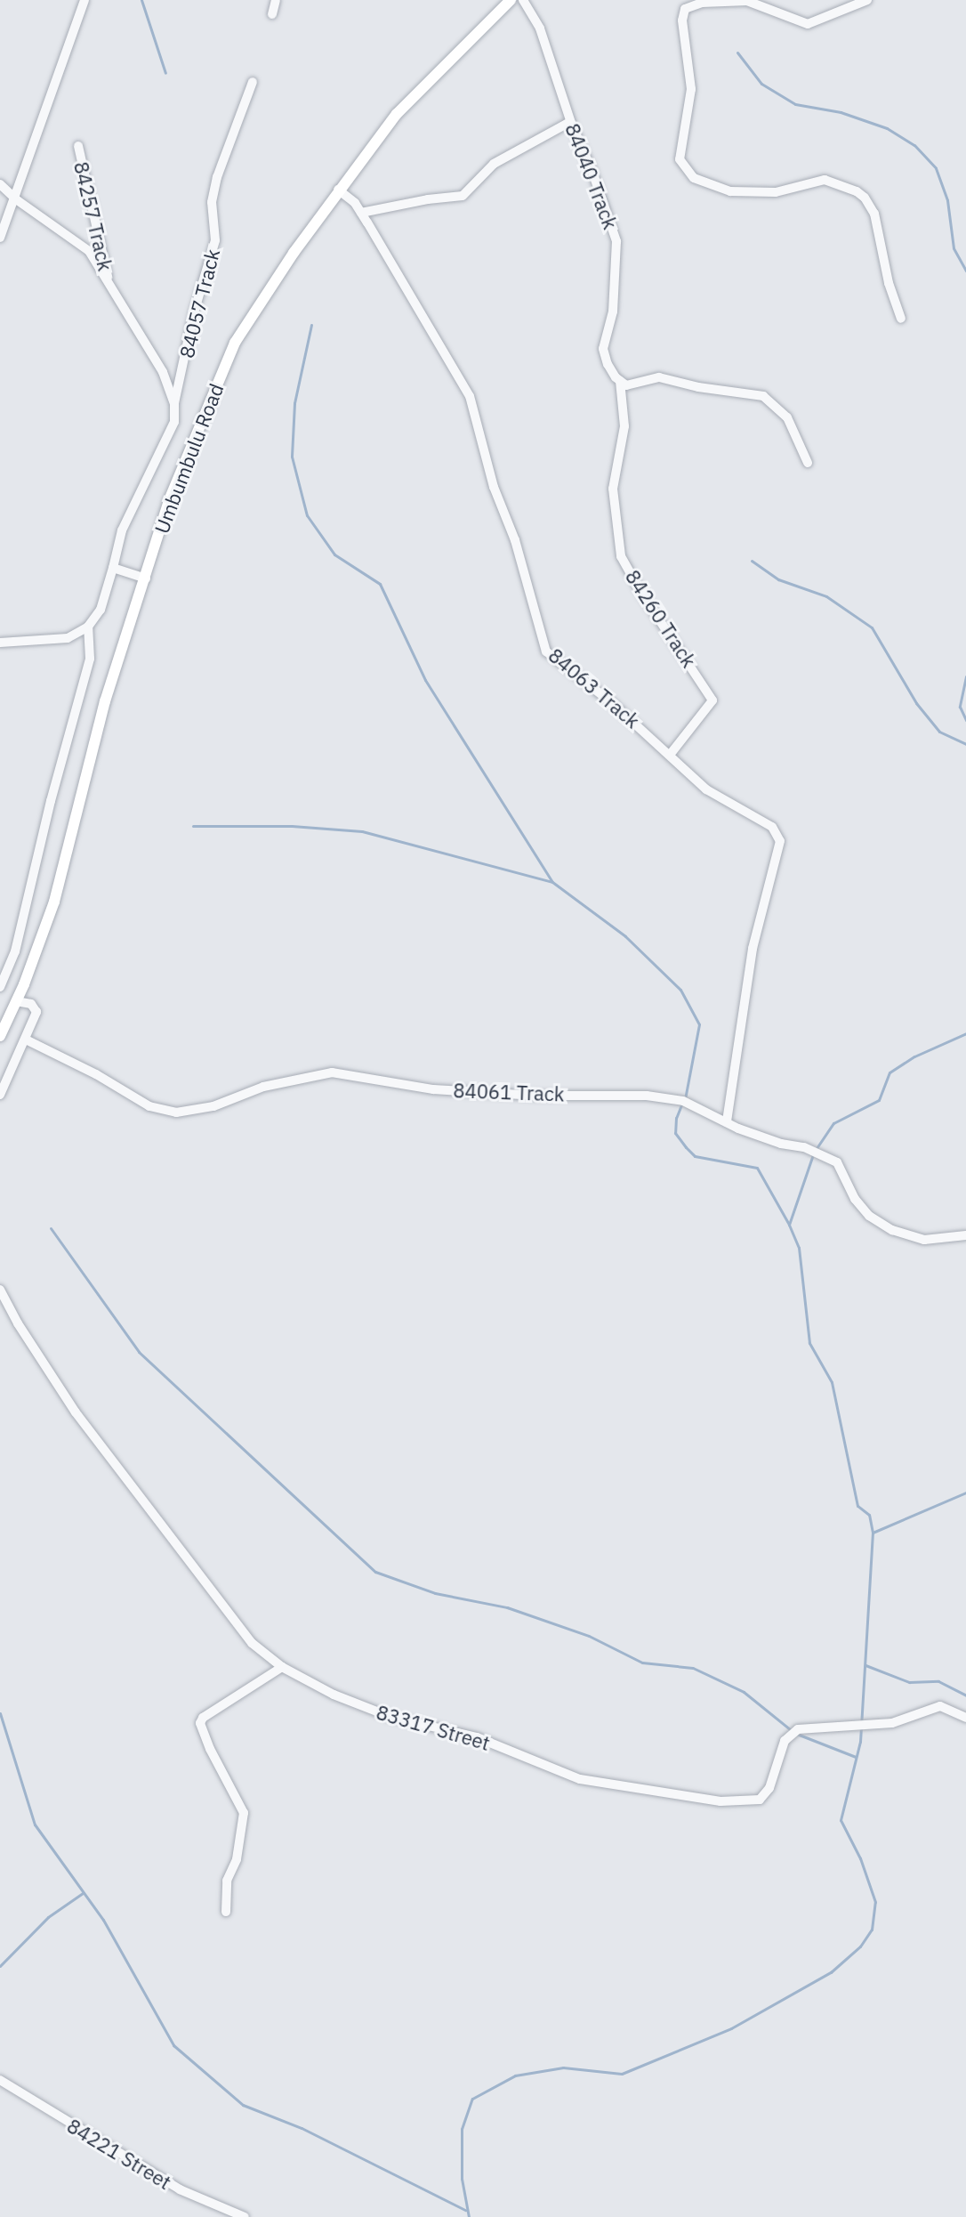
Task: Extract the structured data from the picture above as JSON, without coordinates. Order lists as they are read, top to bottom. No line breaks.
{"streets":{"main road":["Umbumbulu Road"],"street":["84040 Track","84257 Track","84057 Track","84260 Track","84063 Track","84061 Track","83317 Street","84221 Street"]},"crossings":[["84040 Track","84260 Track"],["Umbumbulu Road","84063 Track"],["84260 Track","84063 Track"],["84063 Track","84061 Track"]]}
